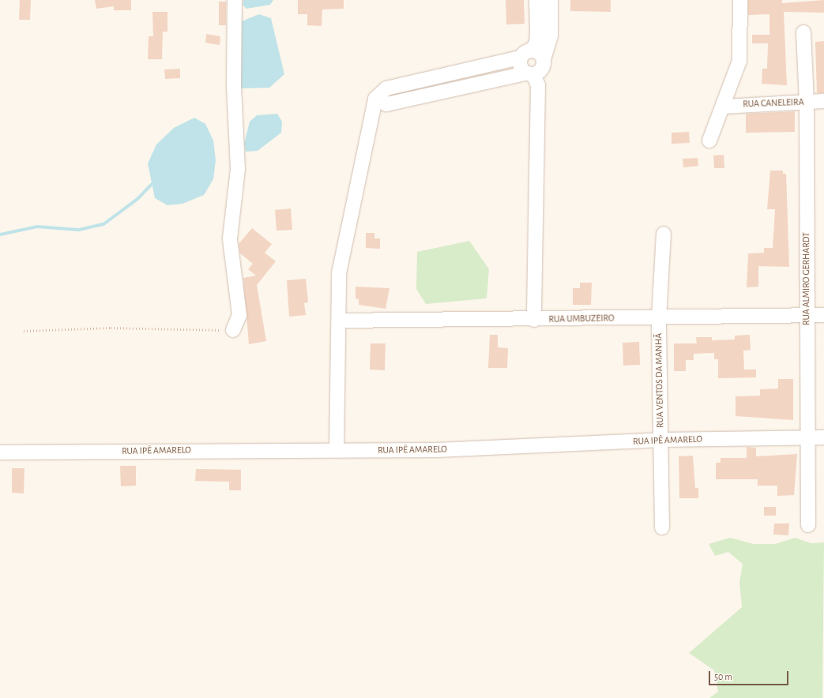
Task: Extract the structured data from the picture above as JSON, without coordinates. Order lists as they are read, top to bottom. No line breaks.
{"streets":{"street":["RUA CANELEIRA","RUA ALMIRO GERHARDT","RUA UMBUZEIRO","RUA VENTOS DA MANHÃ","RUA IPÊ AMARELO"]},"crossings":[["RUA CANELEIRA","RUA ALMIRO GERHARDT"],["RUA ALMIRO GERHARDT","RUA UMBUZEIRO"],["RUA ALMIRO GERHARDT","RUA IPÊ AMARELO"],["RUA UMBUZEIRO","RUA VENTOS DA MANHÃ"],["RUA VENTOS DA MANHÃ","RUA IPÊ AMARELO"]],"scale_bar":"50 m"}
